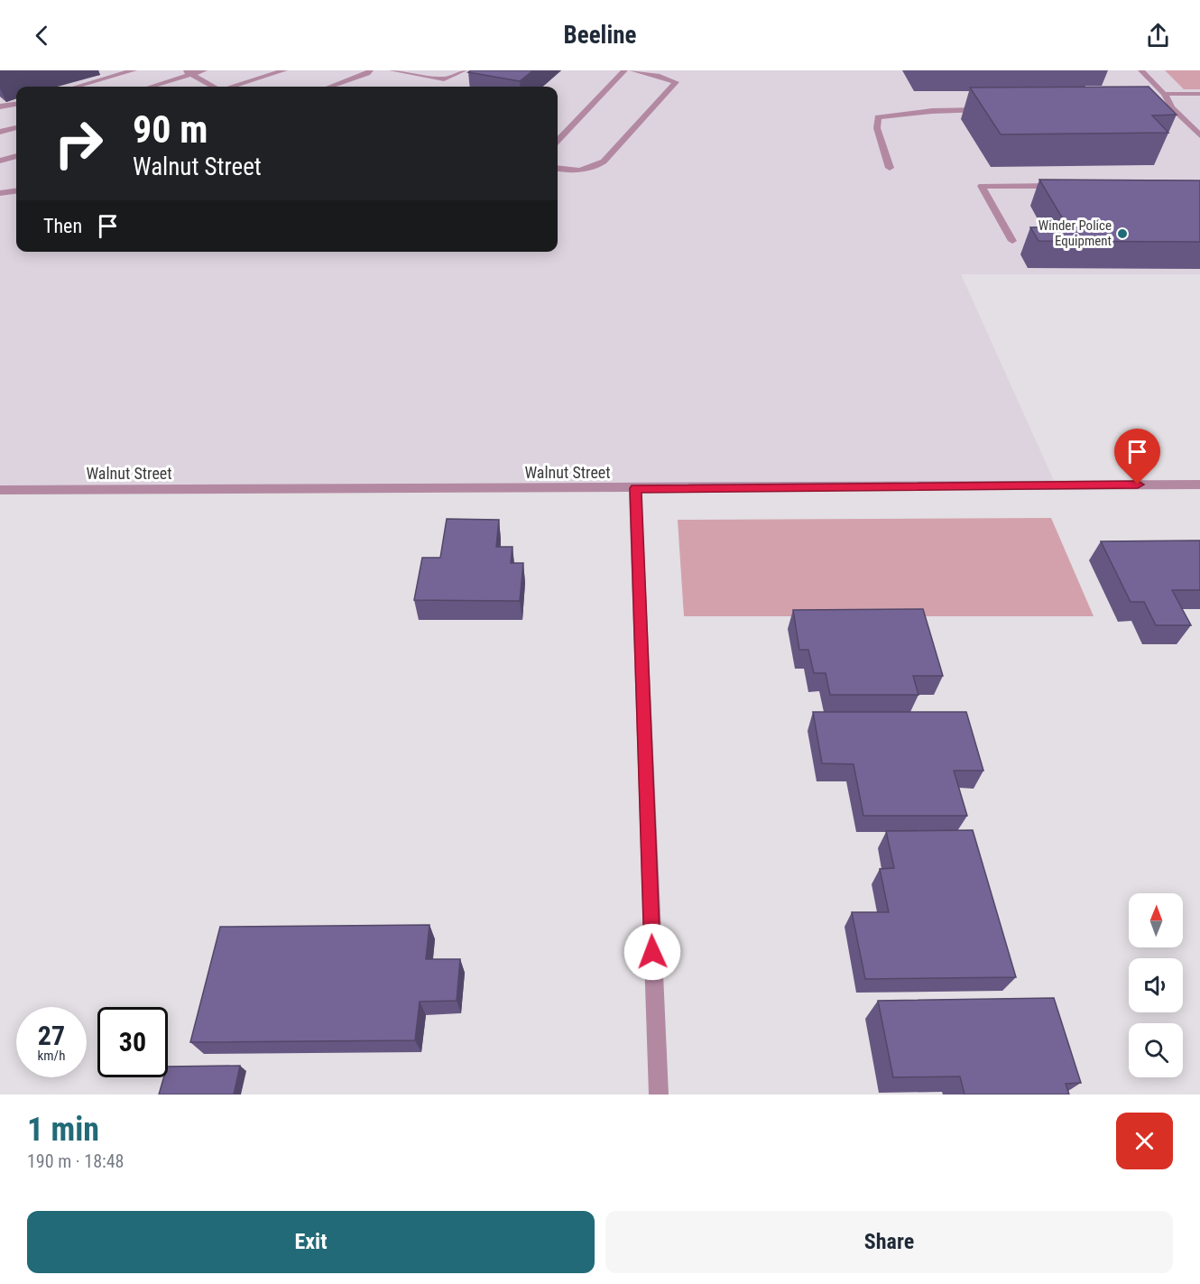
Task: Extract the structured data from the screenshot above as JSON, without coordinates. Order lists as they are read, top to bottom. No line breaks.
{"streets":{"street":["Walnut Street"]},"places":["Winder Police Equipment"],"north":"top","page":{"header":"Beeline","turn":["90 m","Walnut Street"],"then":"Then","speed":"27 km/h","limit":"30","heading":["1 min","190 m · 18:48"],"buttons":["Exit","Share"]}}
